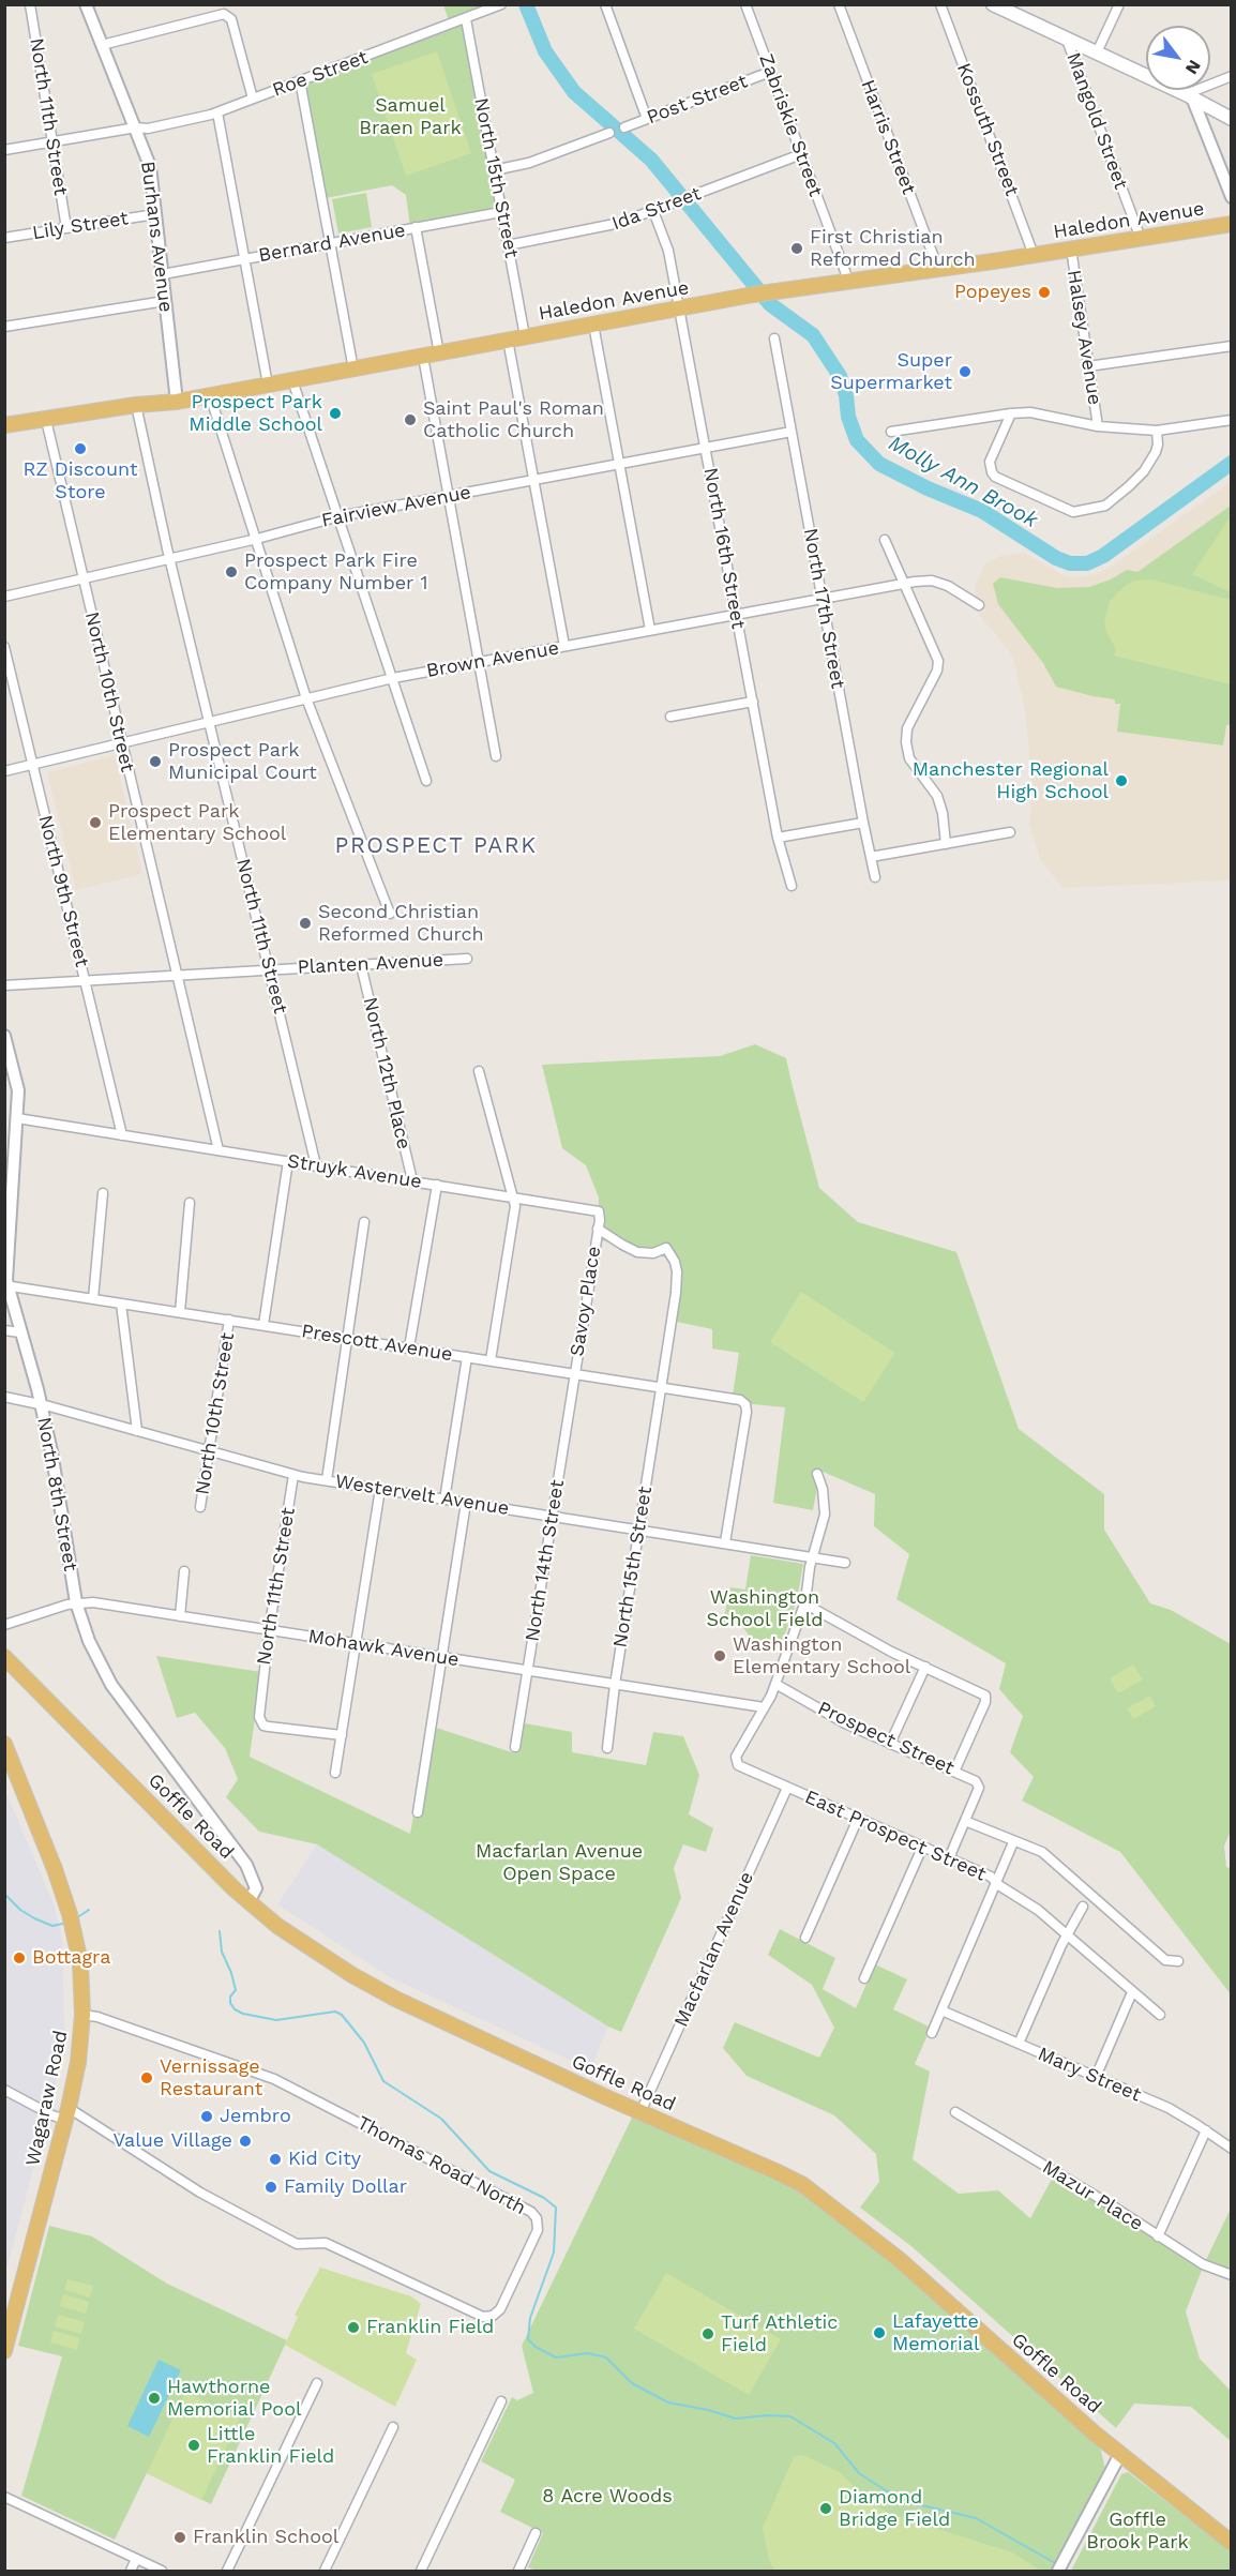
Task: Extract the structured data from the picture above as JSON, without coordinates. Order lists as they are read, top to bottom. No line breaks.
{"streets":{"main road":["Haledon Avenue","Goffle Road","Wagaraw Road"],"street":["Roe Street","Post Street","North 11th Street","Mangold Street","Zabriskie Street","Kossuth Street","Harris Street","North 15th Street","Ida Street","Lily Street","Burhans Avenue","Bernard Avenue","Halsey Avenue","Fairview Avenue","North 16th Street","North 17th Street","Brown Avenue","North 10th Street","North 9th Street","Planten Avenue","North 12th Place","Struyk Avenue","Savoy Place","Prescott Avenue","North 8th Street","Westervelt Avenue","North 14th Street","Mohawk Avenue","Prospect Street","East Prospect Street","Macfarlan Avenue","Mary Street","Thomas Road North","Mazur Place"]},"crossings":[["Roe Street","North 11th Street"],["Roe Street","North 15th Street"],["Roe Street","Burhans Avenue"],["Post Street","Zabriskie Street"],["North 11th Street","Haledon Avenue"],["North 11th Street","Lily Street"],["North 11th Street","Fairview Avenue"],["North 11th Street","Brown Avenue"],["North 11th Street","Planten Avenue"],["North 11th Street","Struyk Avenue"],["North 11th Street","Westervelt Avenue"],["North 11th Street","Mohawk Avenue"],["Mangold Street","Haledon Avenue"],["Zabriskie Street","Ida Street"],["Zabriskie Street","Haledon Avenue"],["Kossuth Street","Haledon Avenue"],["Harris Street","Haledon Avenue"],["North 15th Street","Ida Street"],["North 15th Street","Haledon Avenue"],["North 15th Street","Bernard Avenue"],["North 15th Street","Struyk Avenue"],["North 15th Street","Prescott Avenue"],["North 15th Street","Westervelt Avenue"],["North 15th Street","Mohawk Avenue"],["Ida Street","North 16th Street"],["Haledon Avenue","Burhans Avenue"],["Haledon Avenue","Halsey Avenue"],["Haledon Avenue","North 16th Street"],["Haledon Avenue","North 10th Street"],["Lily Street","Burhans Avenue"],["Burhans Avenue","Bernard Avenue"],["Fairview Avenue","North 16th Street"],["Fairview Avenue","North 17th Street"],["Fairview Avenue","North 10th Street"],["North 16th Street","Brown Avenue"],["North 17th Street","Brown Avenue"],["Brown Avenue","North 10th Street"],["Brown Avenue","North 9th Street"],["North 10th Street","Planten Avenue"],["North 10th Street","Struyk Avenue"],["North 10th Street","Prescott Avenue"],["North 10th Street","Westervelt Avenue"],["North 9th Street","Planten Avenue"],["North 9th Street","Struyk Avenue"],["Planten Avenue","North 12th Place"],["North 12th Place","Struyk Avenue"],["Struyk Avenue","Savoy Place"],["Struyk Avenue","North 8th Street"],["Savoy Place","Prescott Avenue"],["Savoy Place","North 14th Street"],["Prescott Avenue","North 8th Street"],["Prescott Avenue","Westervelt Avenue"],["Prescott Avenue","North 14th Street"],["North 8th Street","Westervelt Avenue"],["North 8th Street","Mohawk Avenue"],["North 8th Street","Goffle Road"],["Westervelt Avenue","North 14th Street"],["North 14th Street","Mohawk Avenue"],["Mohawk Avenue","East Prospect Street"],["Goffle Road","Macfarlan Avenue"],["East Prospect Street","Macfarlan Avenue"],["Wagaraw Road","Thomas Road North"]],"districts":["PROSPECT PARK"],"water":["Molly Ann Brook"],"parks":["Samuel Braen Park","Washington School Field","Macfarlan Avenue Open Space","8 Acre Woods","Goffle Brook Park"],"places":["First Christian Reformed Church","Popeyes","Super Supermarket","Prospect Park Middle School","Saint Paul's Roman Catholic Church","RZ Discount Store","Prospect Park Fire Company Number 1","Prospect Park Municipal Court","Manchester Regional High School","Prospect Park Elementary School","Second Christian Reformed Church","Washington Elementary School","Bottagra","Vernissage Restaurant","Jembro","Value Village","Kid City","Family Dollar","Franklin Field","Lafayette Memorial","Turf Athletic Field","Hawthorne Memorial Pool","Little Franklin Field","Diamond Bridge Field","Franklin School"],"north":"bottom right"}
